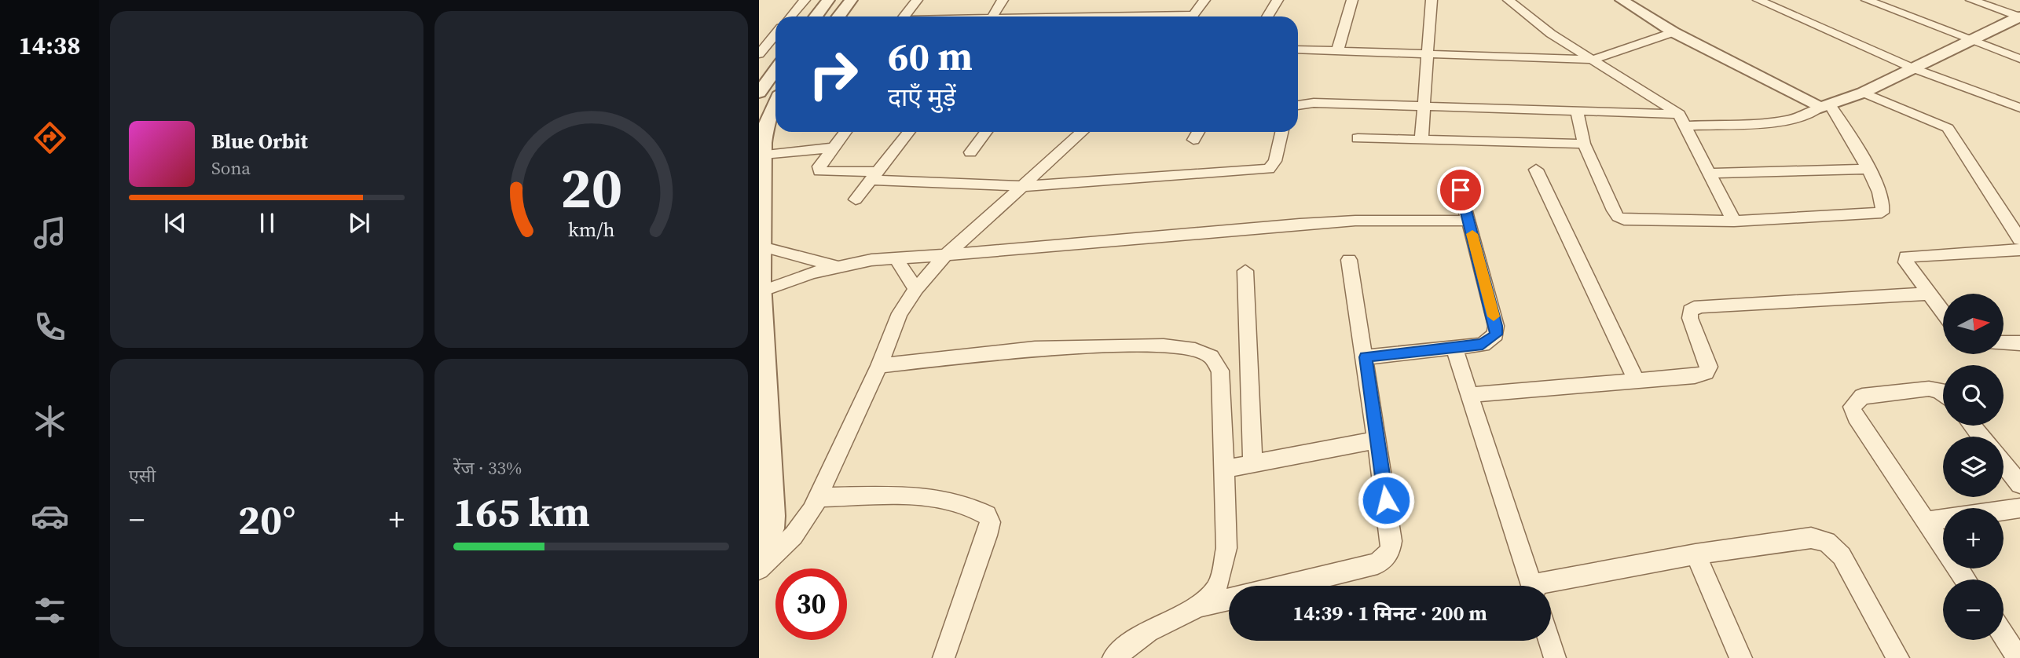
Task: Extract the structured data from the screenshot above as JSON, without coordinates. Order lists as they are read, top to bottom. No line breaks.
{"north":"right","page":{"tabs":"14:38","turn":["60 m","दाएँ मुड़ें"],"song":["Blue Orbit","Sona"],"map_buttons":["+","−"],"tile":["एसी",["रेंज · 33%","165 km"]],"heat":["−","20°","+"],"limit":"30","trip":"14:39 · 1 मिनट · 200 m","gauge":["20","km/h"]}}
